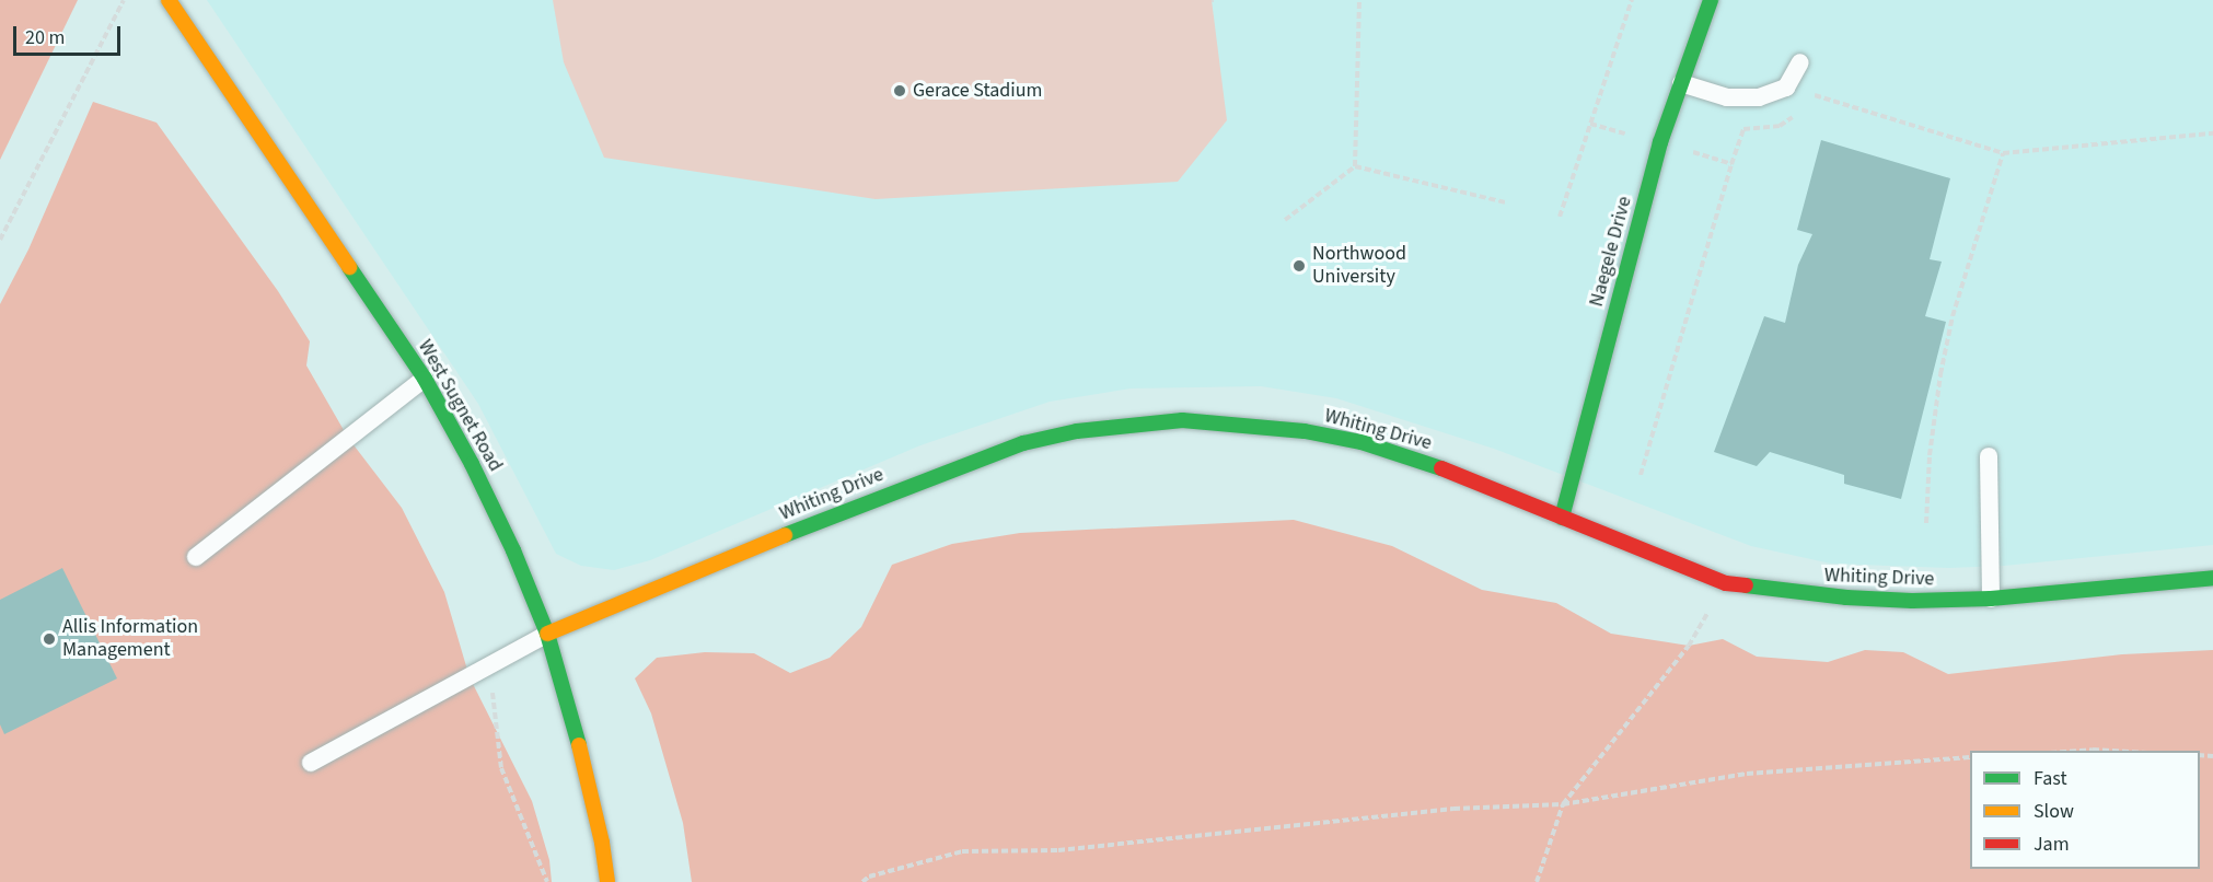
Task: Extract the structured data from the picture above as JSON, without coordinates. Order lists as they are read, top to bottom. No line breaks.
{"streets":{"street":["Naegele Drive","West Sugnet Road","Whiting Drive"]},"crossings":[["Naegele Drive","Whiting Drive"],["West Sugnet Road","Whiting Drive"]],"places":["Gerace Stadium","Northwood University","Allis Information Management"],"legend":["Fast","Slow","Jam"],"scale_bar":"20 m"}
